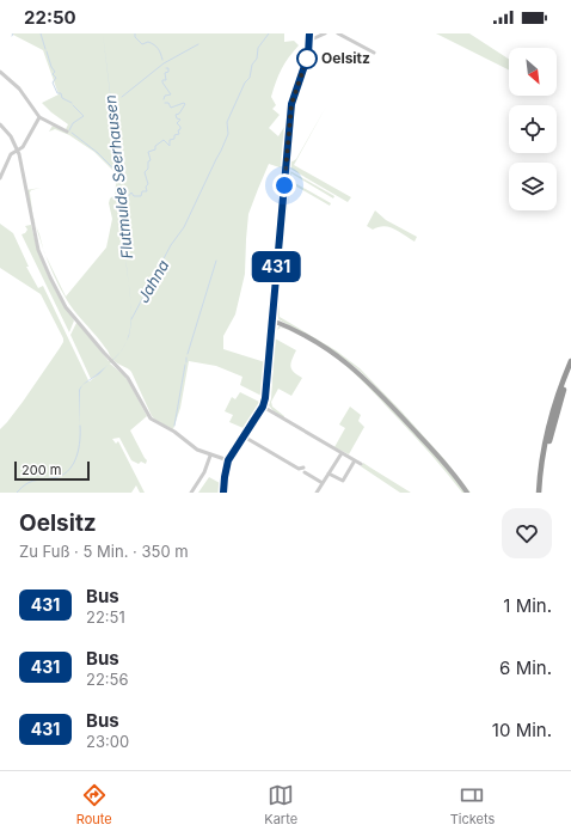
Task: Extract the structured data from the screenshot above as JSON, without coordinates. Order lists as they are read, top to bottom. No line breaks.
{"water":["Flutmulde Seerhausen","Jahna"],"places":["Oelsitz"],"lines":["bus line 431"],"scale_bar":"200 m","north":"bottom right","page":{"status":"22:50","on_map":"431","scale":"200 m","heading":["Oelsitz","Zu Fuß · 5 Min. · 350 m"],"list":[{"mark":"431","name":"Bus","note":"22:51","value":"1 Min."},{"mark":"431","name":"Bus","note":"22:56","value":"6 Min."},{"mark":"431","name":"Bus","note":"23:00","value":"10 Min."}],"tabs":["Route","Karte","Tickets"]}}
